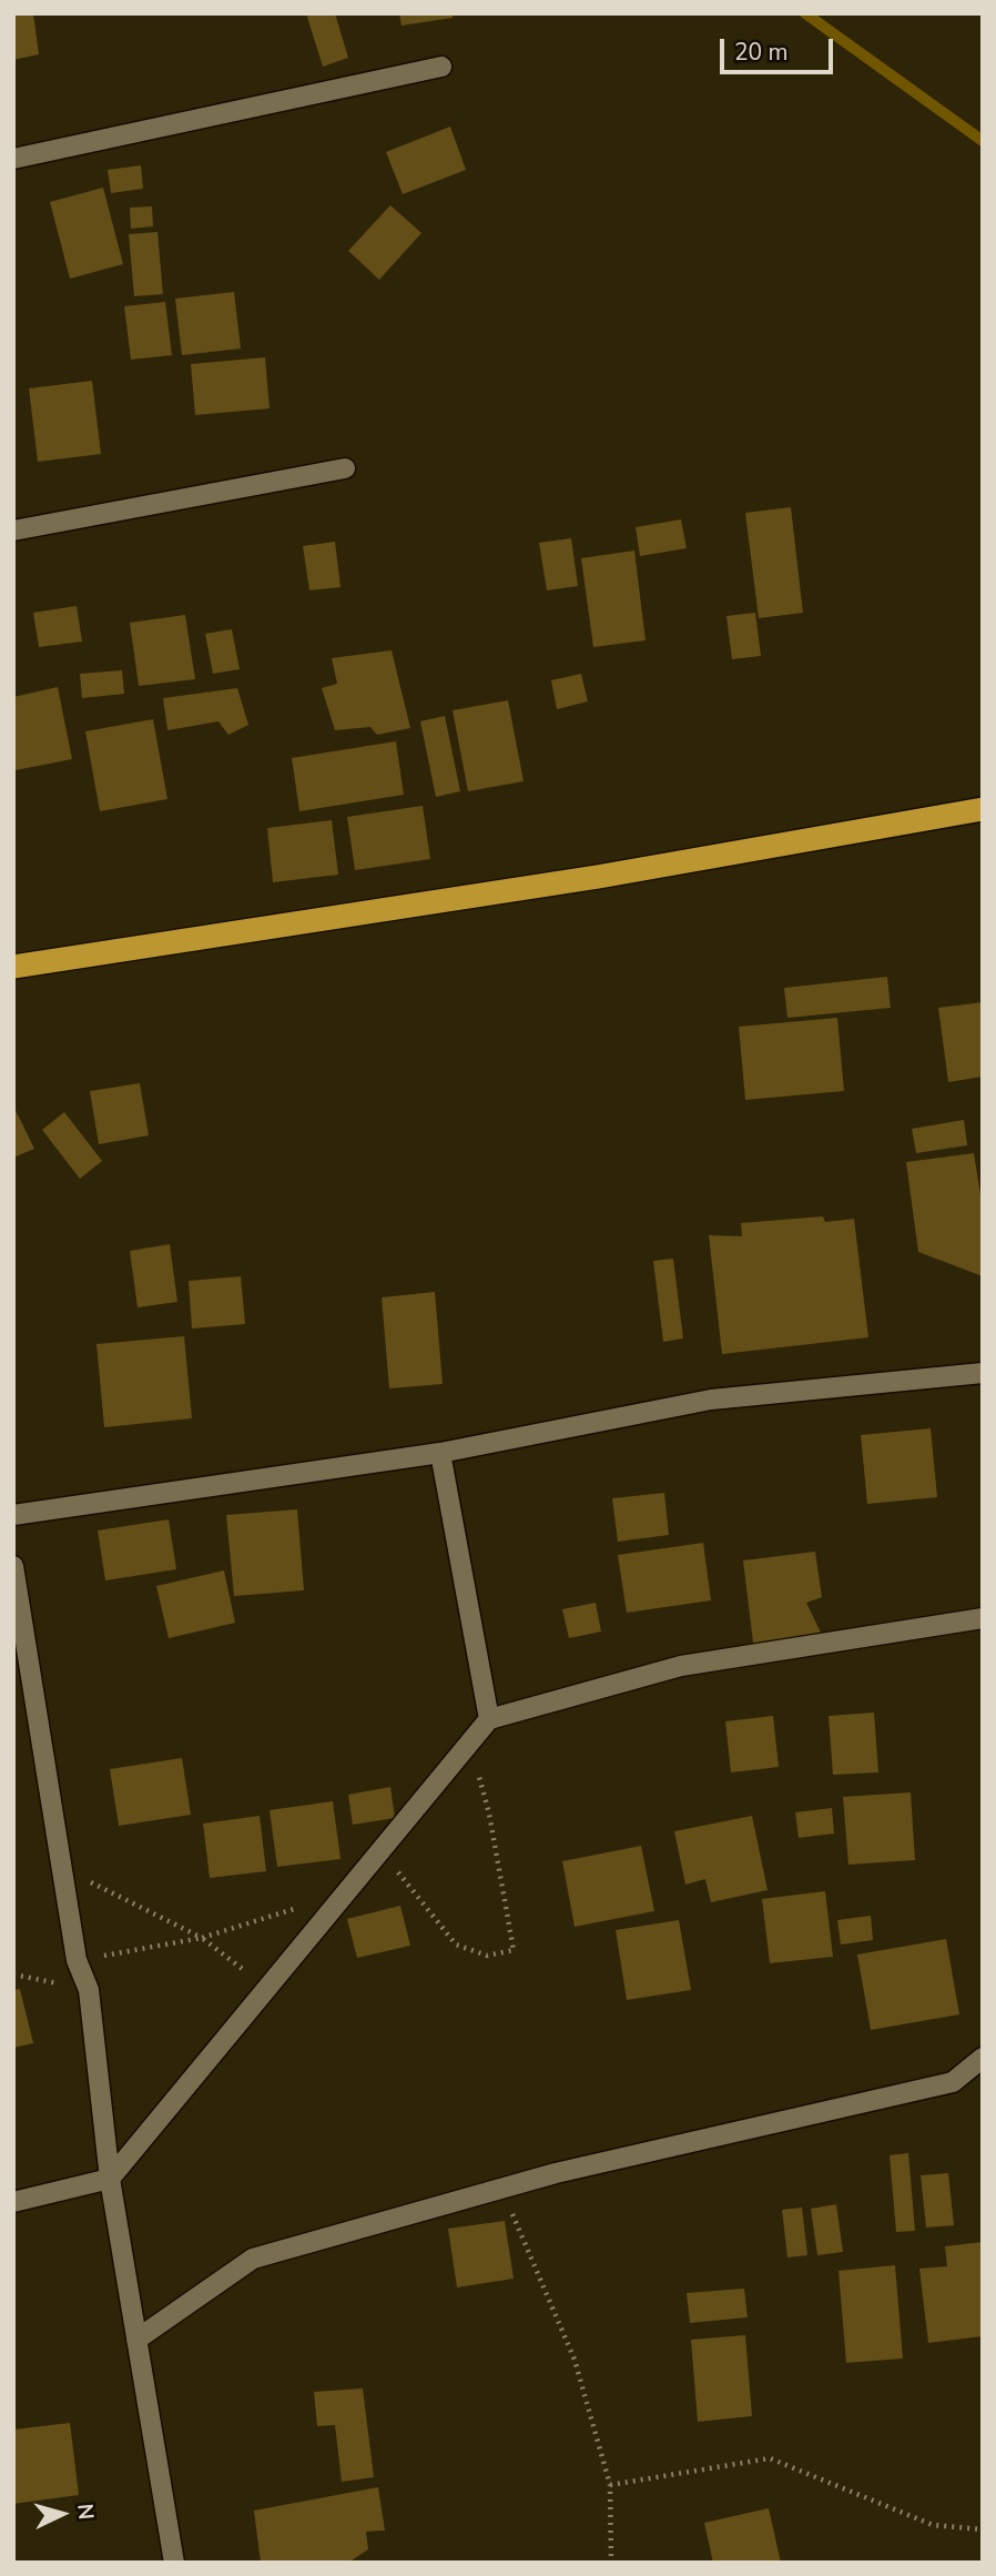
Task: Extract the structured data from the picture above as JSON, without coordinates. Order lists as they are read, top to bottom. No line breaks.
{"scale_bar":"20 m","north":"right"}
